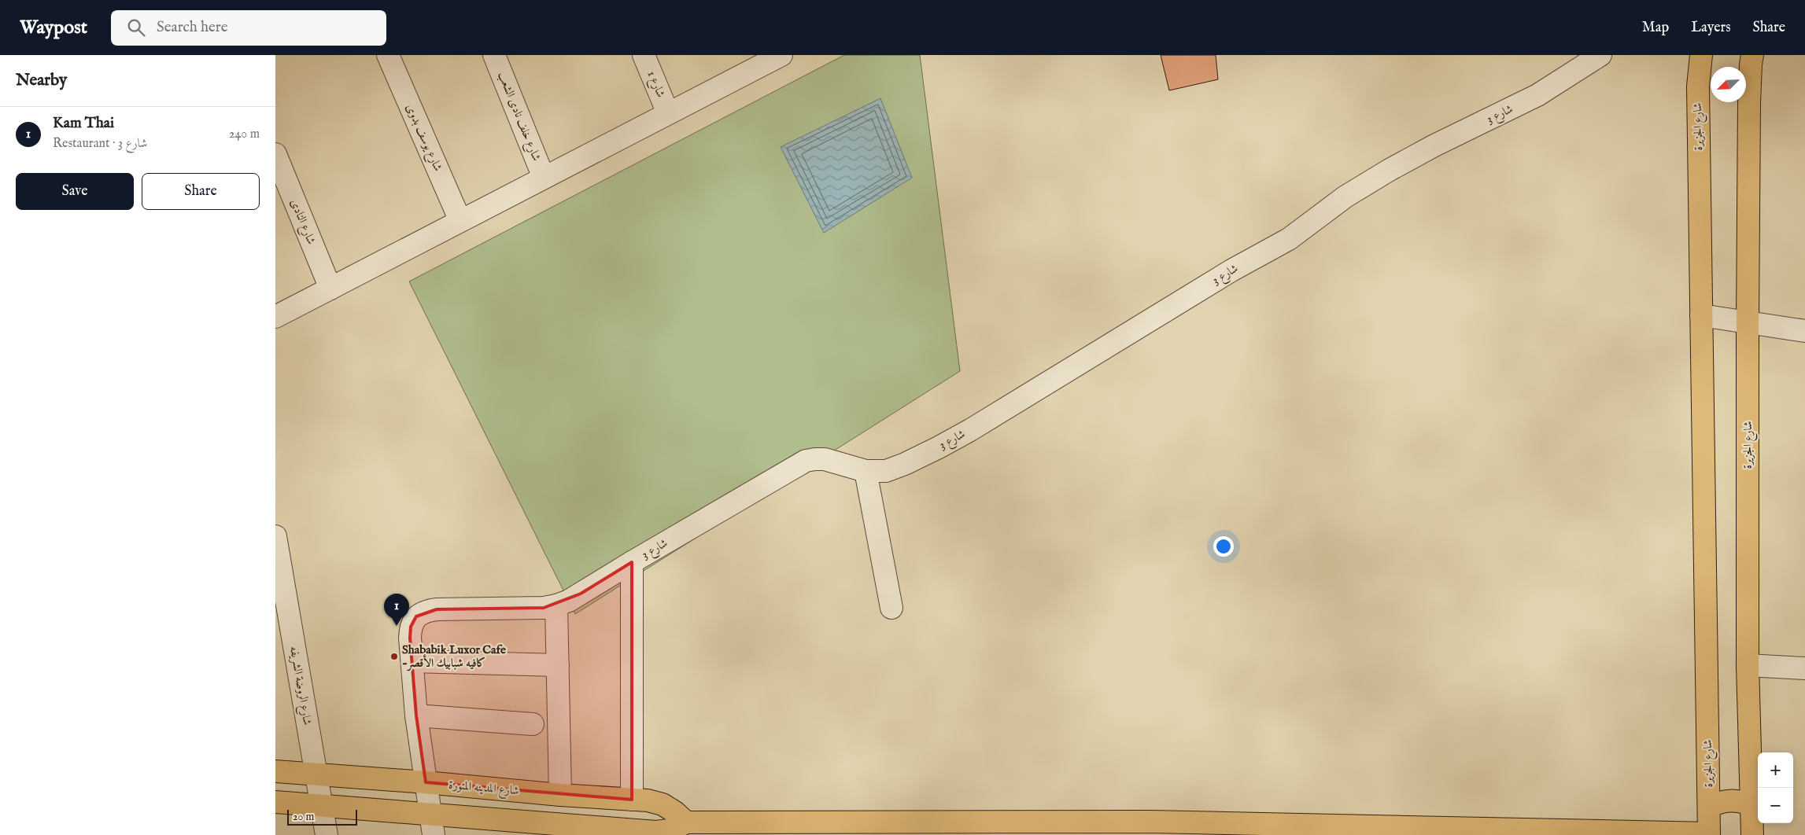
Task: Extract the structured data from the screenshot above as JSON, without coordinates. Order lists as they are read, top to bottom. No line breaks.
{"streets":{"main road":["شارع الجزيرة","شارع المدينه المنورة"],"street":["شارع 1","شارع 3","شارع خلف نادى الشعب","شارع يوسف بدوى","شارع النادى","شارع الروضة الشريفه"]},"crossings":[["شارع 3","شارع المدينه المنورة"],["شارع الروضة الشريفه","شارع المدينه المنورة"]],"places":["Shababik Luxor Cafe -كافيه شبابيك الأقصر"],"scale_bar":"20 m","north":"bottom left","page":{"header":"Waypost","search":"Search here","nav":["Map","Layers","Share"],"heading":"Nearby","list":[{"mark":"1","name":"Kam Thai","note":"Restaurant · شارع 3","value":"240 m"}],"buttons":["Save","Share"],"pins":"1","map_buttons":["+","−"],"scale":"20 m"}}
